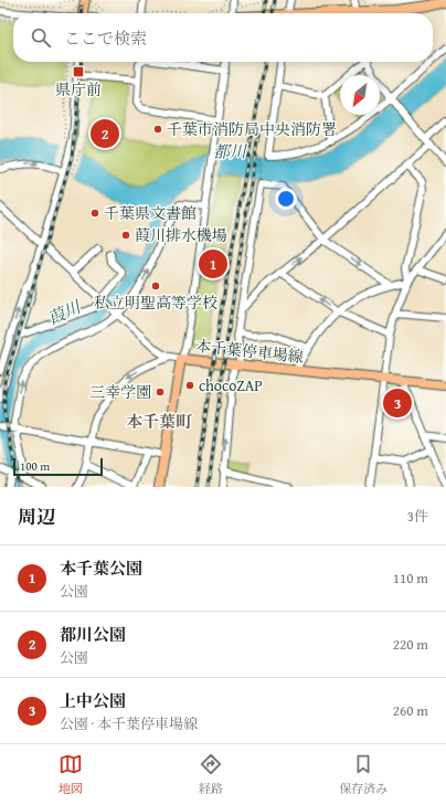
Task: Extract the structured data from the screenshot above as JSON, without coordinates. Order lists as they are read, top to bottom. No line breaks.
{"streets":{"main road":["本千葉停車場線"]},"districts":["本千葉町"],"water":["都川","葭川"],"places":{"transit":["県庁前"],"other":["千葉市消防局中央消防署","千葉県文書館","葭川排水機場","私立明聖高等学校","chocoZAP","三幸学園"]},"scale_bar":"100 m","north":"bottom left","page":{"search":"ここで検索","pins":["2","1","3"],"scale":"100 m","heading":["周辺","3件"],"list":[{"mark":"1","name":"本千葉公園","note":"公園","value":"110 m"},{"mark":"2","name":"都川公園","note":"公園","value":"220 m"},{"mark":"3","name":"上中公園","note":"公園 · 本千葉停車場線","value":"260 m"}],"nav":["地図","経路","保存済み"]}}
